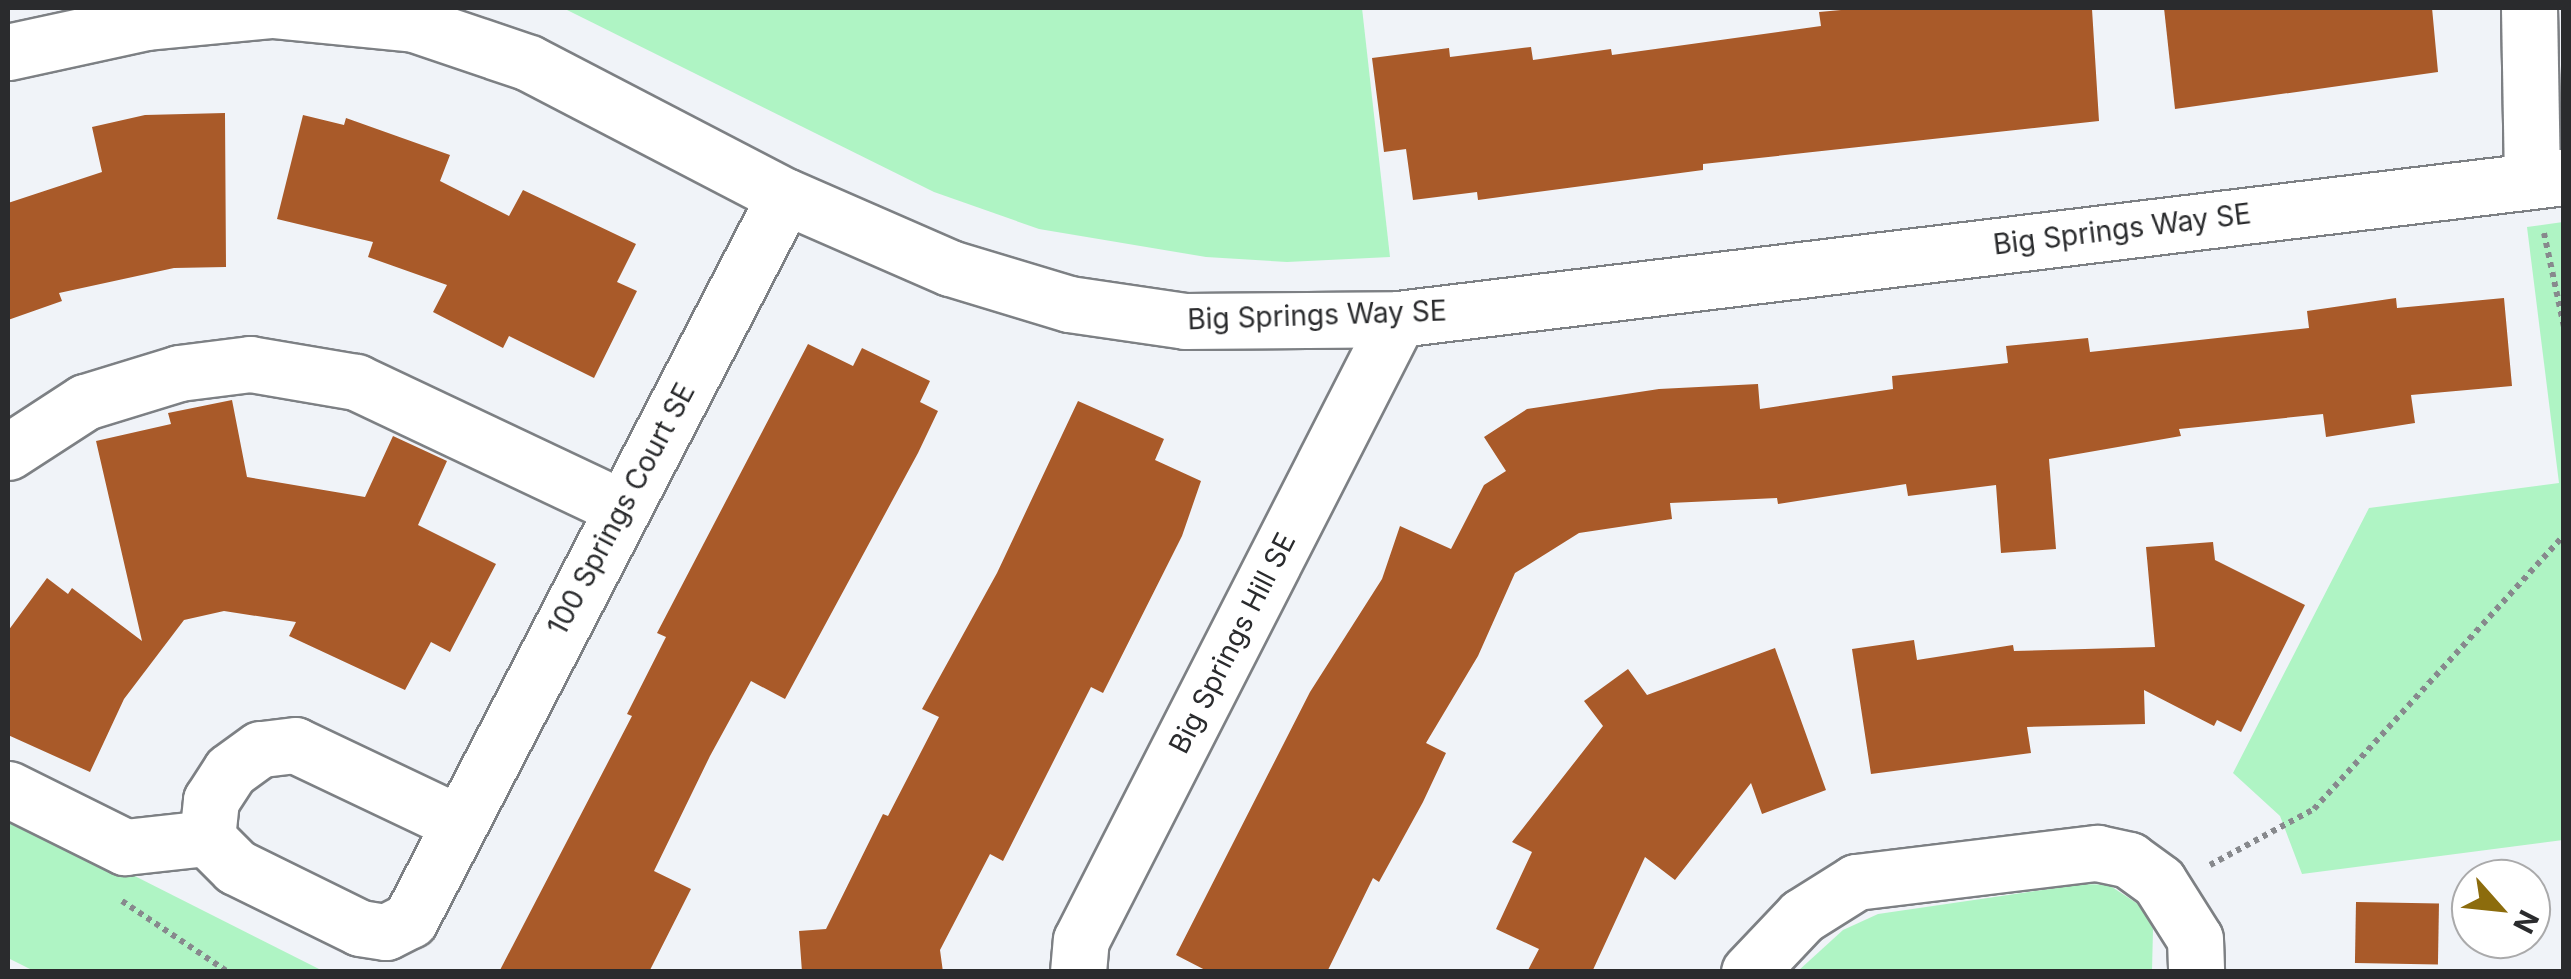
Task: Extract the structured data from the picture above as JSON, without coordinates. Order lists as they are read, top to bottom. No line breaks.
{"streets":{"street":["Big Springs Way SE","100 Springs Court SE","Big Springs Hill SE"]},"crossings":[["Big Springs Way SE","100 Springs Court SE"],["Big Springs Way SE","Big Springs Hill SE"]],"north":"bottom right"}
